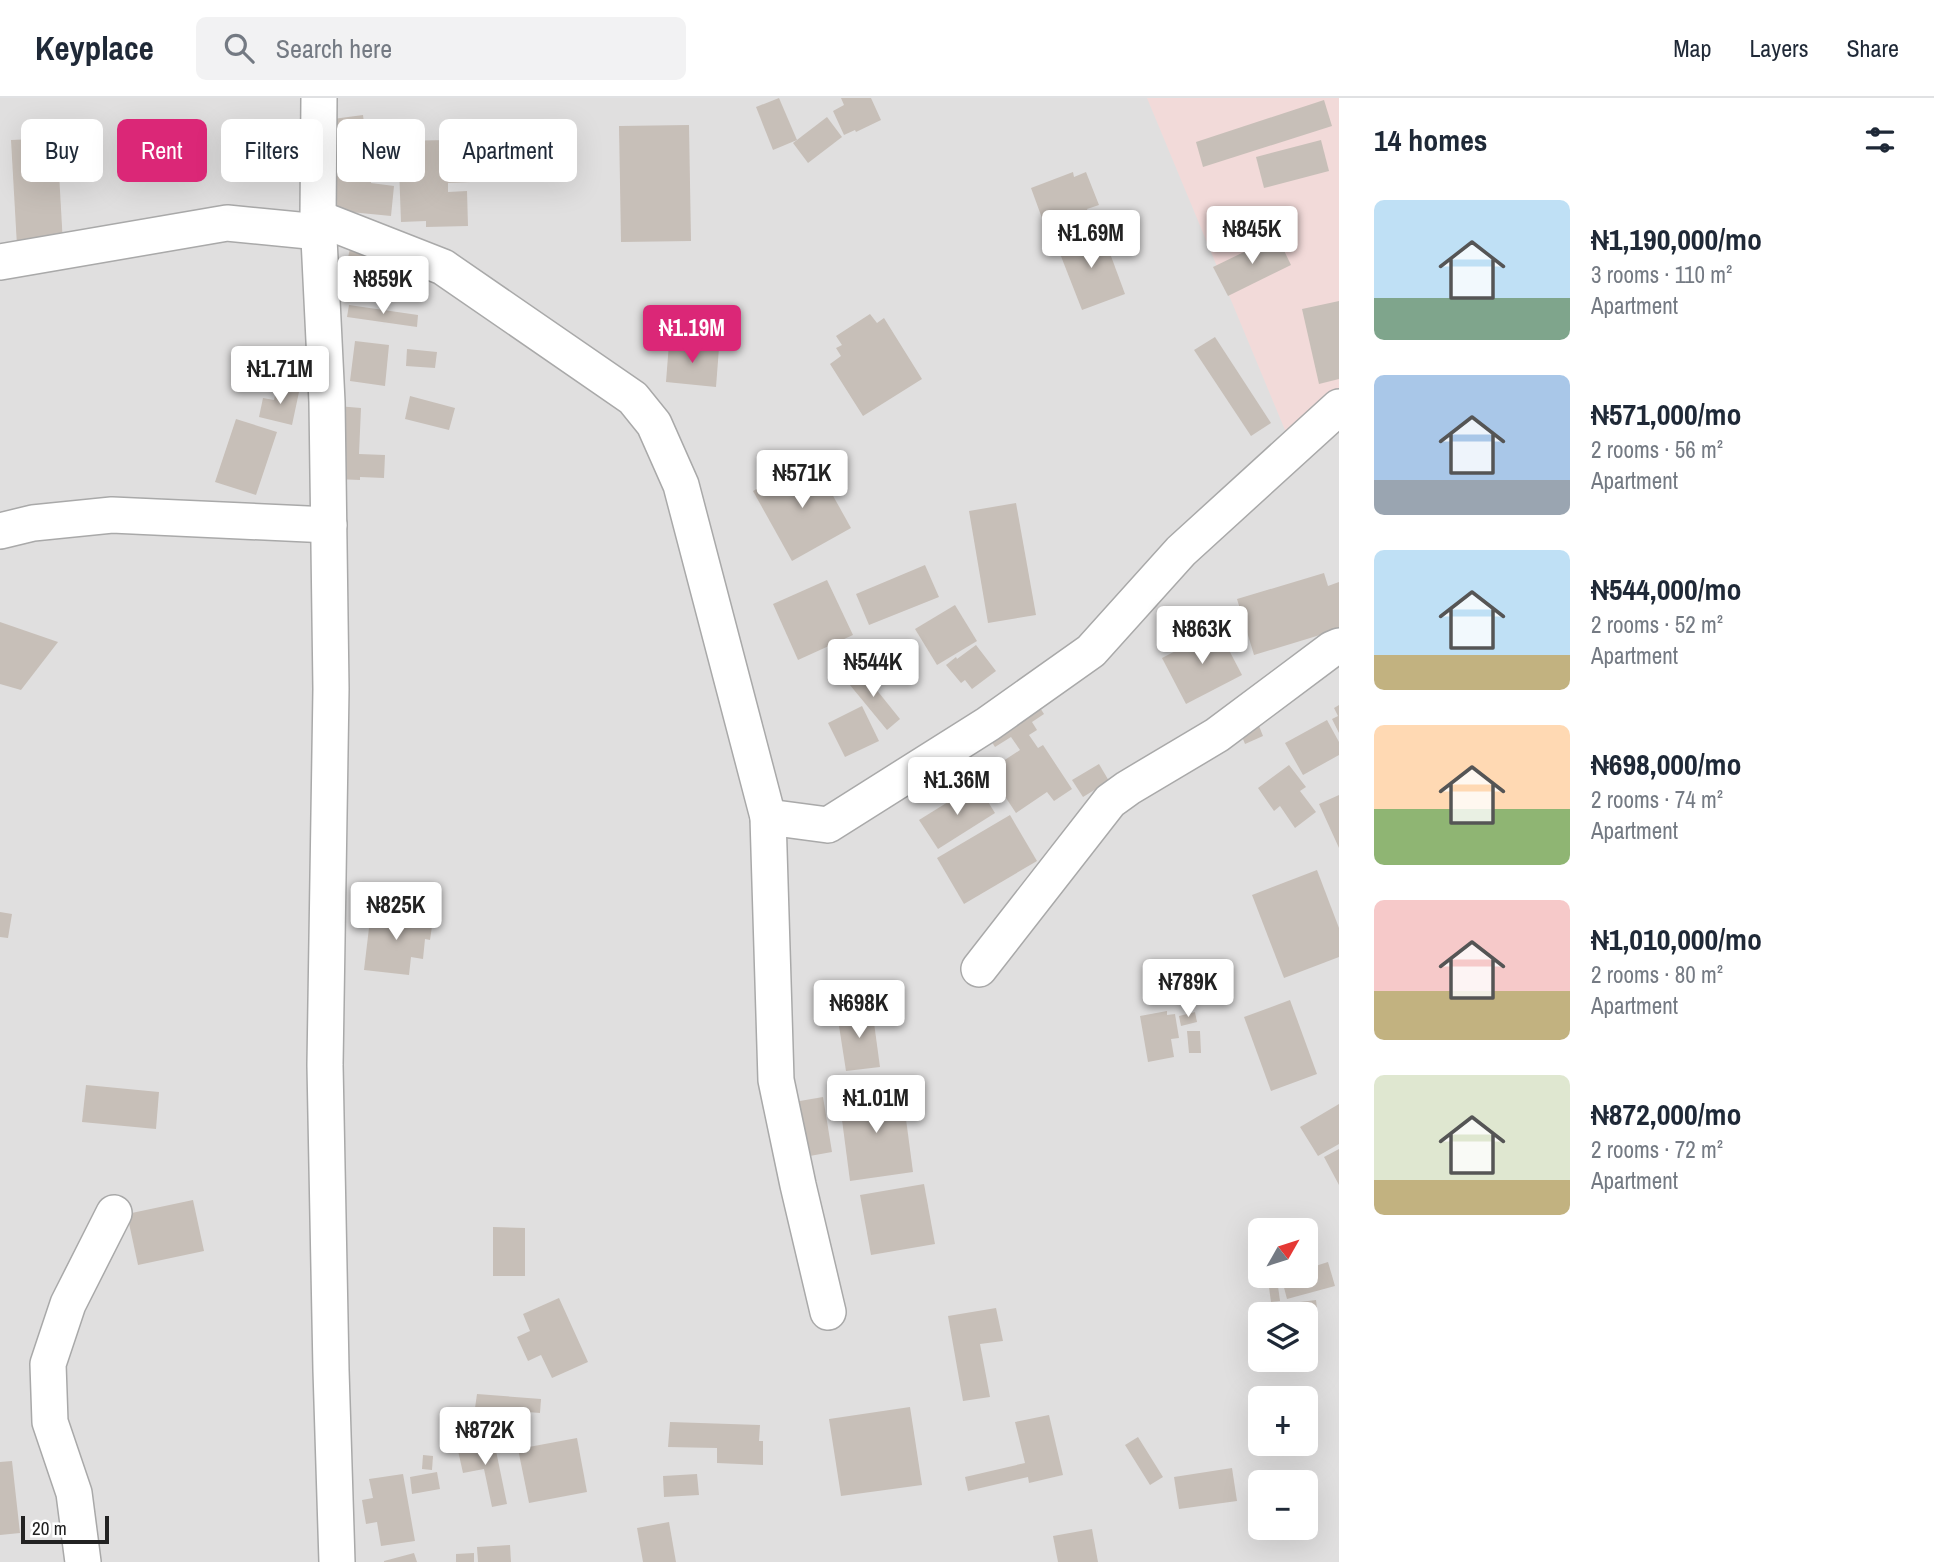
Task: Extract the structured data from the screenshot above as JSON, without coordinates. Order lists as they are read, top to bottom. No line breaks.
{"scale_bar":"20 m","north":"top right","page":{"header":"Keyplace","search":"Search here","nav":["Map","Layers","Share"],"heading":"14 homes","chip":["Buy","Rent","Filters","New","Apartment"],"list":[{"name":"₦1,190,000/mo","note":"3 rooms · 110 m² · Apartment"},{"name":"₦571,000/mo","note":"2 rooms · 56 m² · Apartment"},{"name":"₦544,000/mo","note":"2 rooms · 52 m² · Apartment"},{"name":"₦698,000/mo","note":"2 rooms · 74 m² · Apartment"},{"name":"₦1,010,000/mo","note":"2 rooms · 80 m² · Apartment"},{"name":"₦872,000/mo","note":"2 rooms · 72 m² · Apartment"}],"price":["₦845K","₦1.69M","₦859K","₦1.19M","₦1.71M","₦571K","₦863K","₦544K","₦1.36M","₦825K","₦789K","₦698K","₦1.01M","₦872K"],"map_buttons":["+","−"],"scale":"20 m"}}
